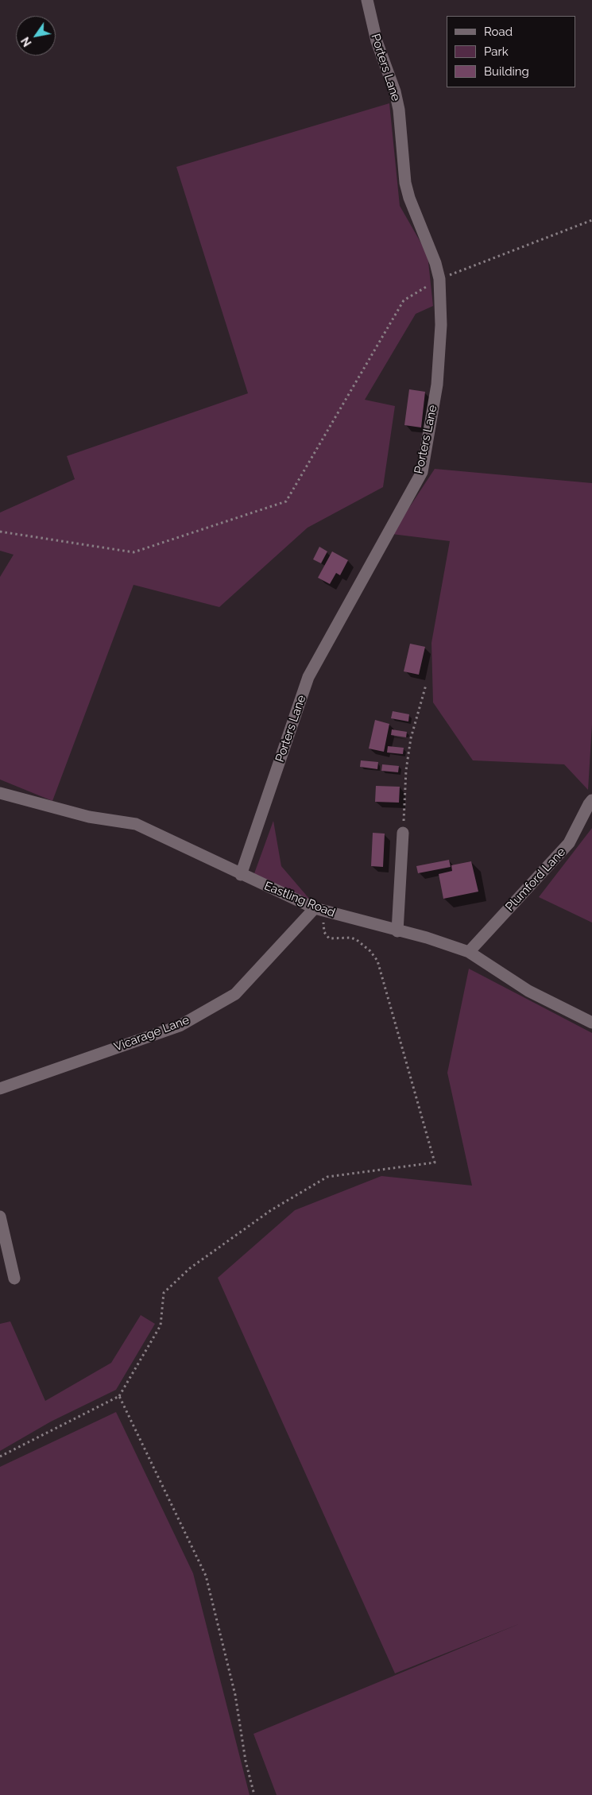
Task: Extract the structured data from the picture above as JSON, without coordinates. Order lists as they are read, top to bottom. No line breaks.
{"streets":{"street":["Porters Lane","Plumford Lane","Eastling Road","Vicarage Lane"]},"crossings":[["Porters Lane","Eastling Road"],["Plumford Lane","Eastling Road"],["Eastling Road","Vicarage Lane"]],"legend":["Road","Park","Building"],"north":"bottom left"}
